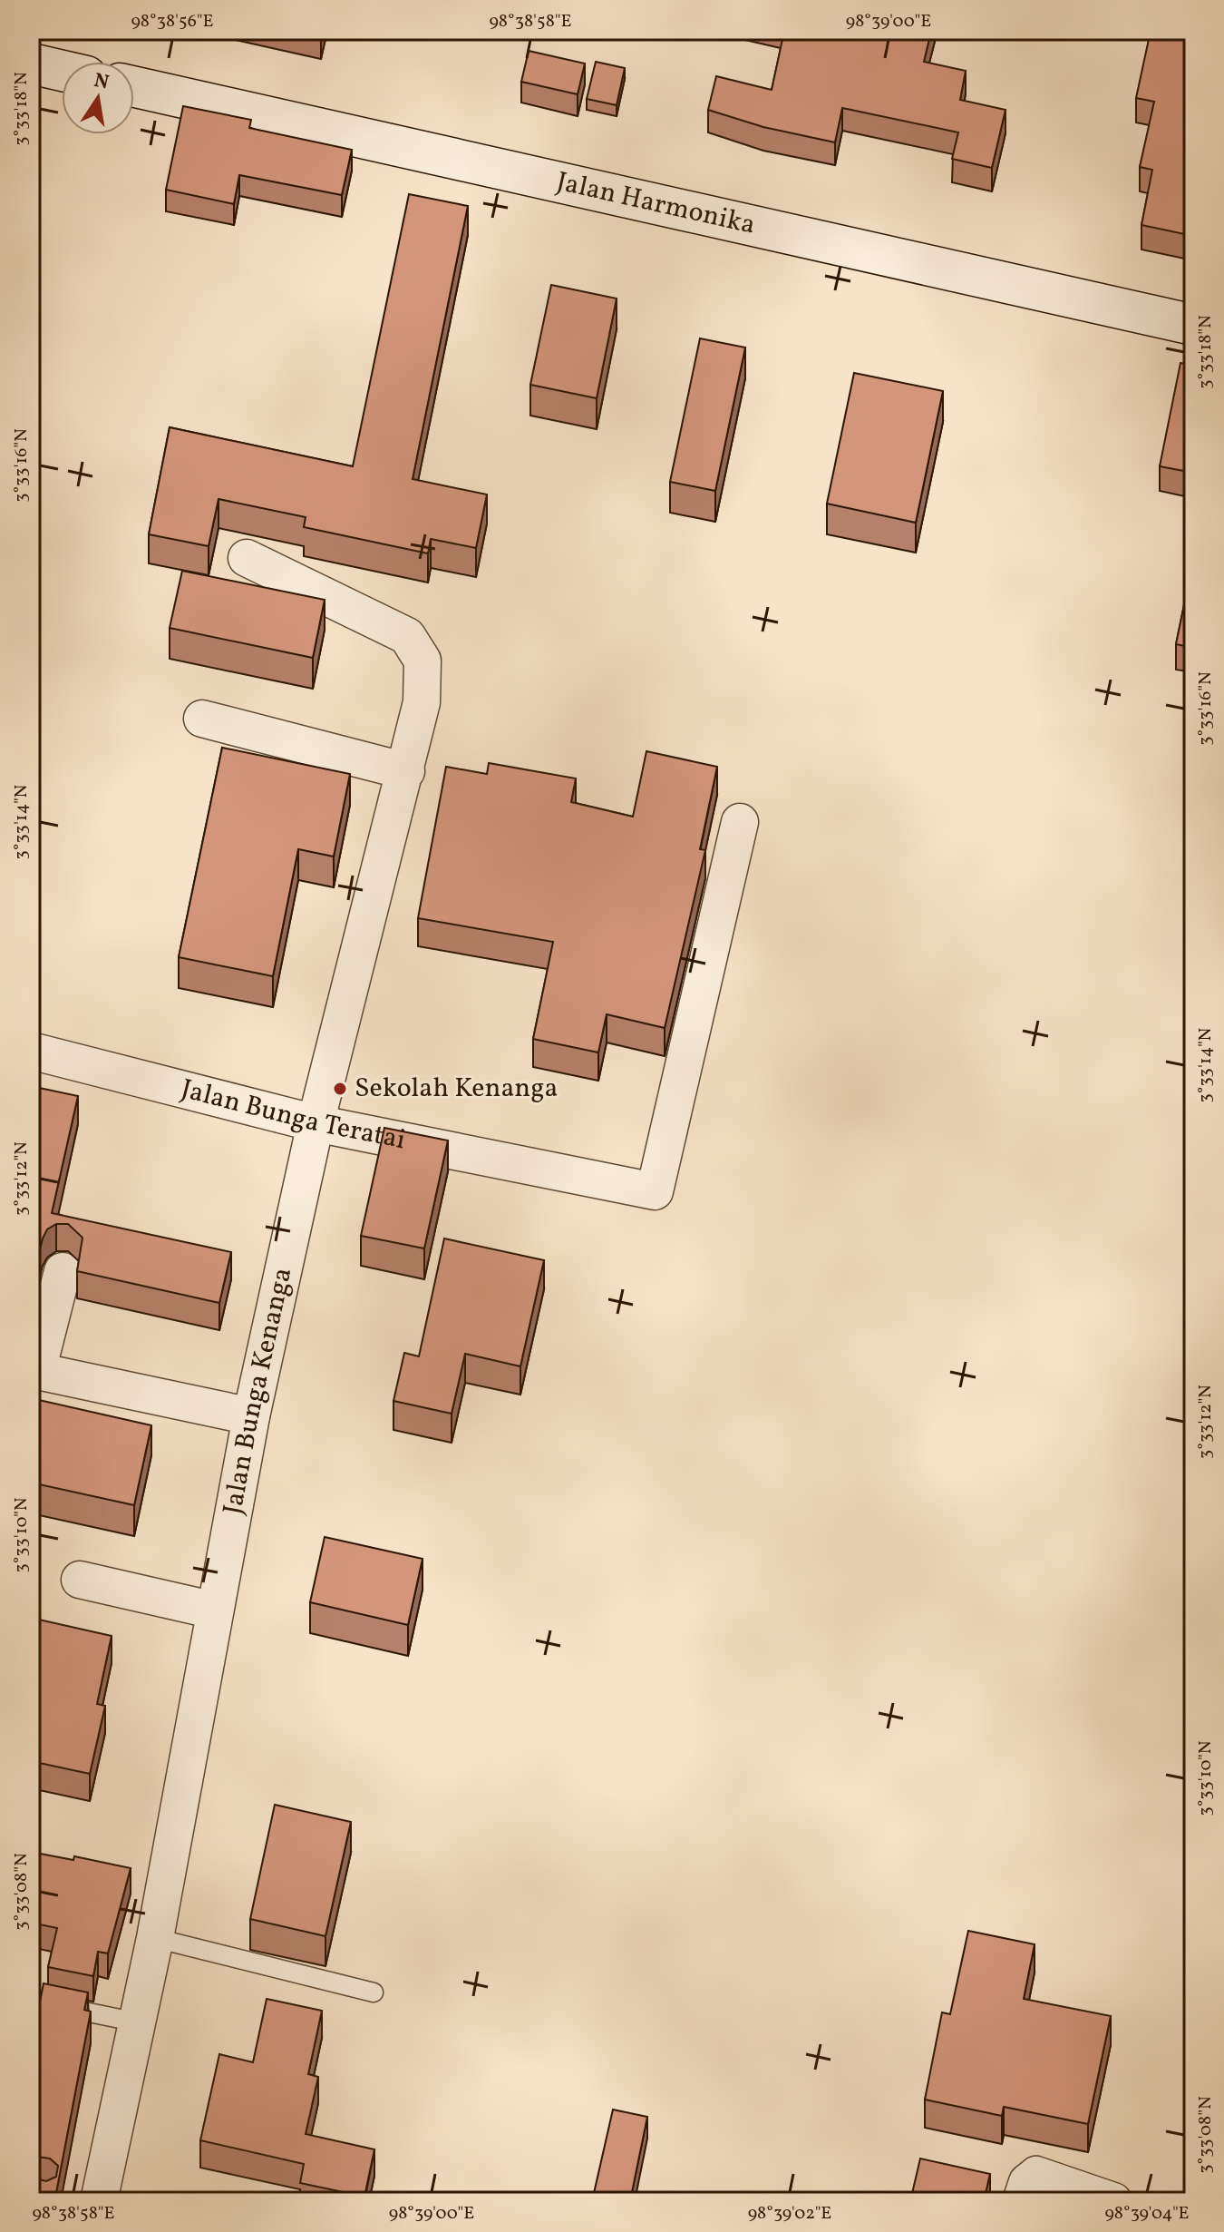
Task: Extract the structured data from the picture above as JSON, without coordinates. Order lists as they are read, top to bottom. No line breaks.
{"streets":{"street":["Jalan Harmonika","Jalan Bunga Teratai","Jalan Bunga Kenanga"]},"crossings":[["Jalan Bunga Teratai","Jalan Bunga Kenanga"]],"places":["Sekolah Kenanga"],"north":"top","coordinates":["98°38'56\"E","98°38'58\"E","98°39'00\"E","3°33'18\"N","3°33'16\"N","3°33'14\"N","3°33'12\"N","3°33'10\"N","3°33'08\"N","98°39'02\"E","98°39'04\"E"]}
